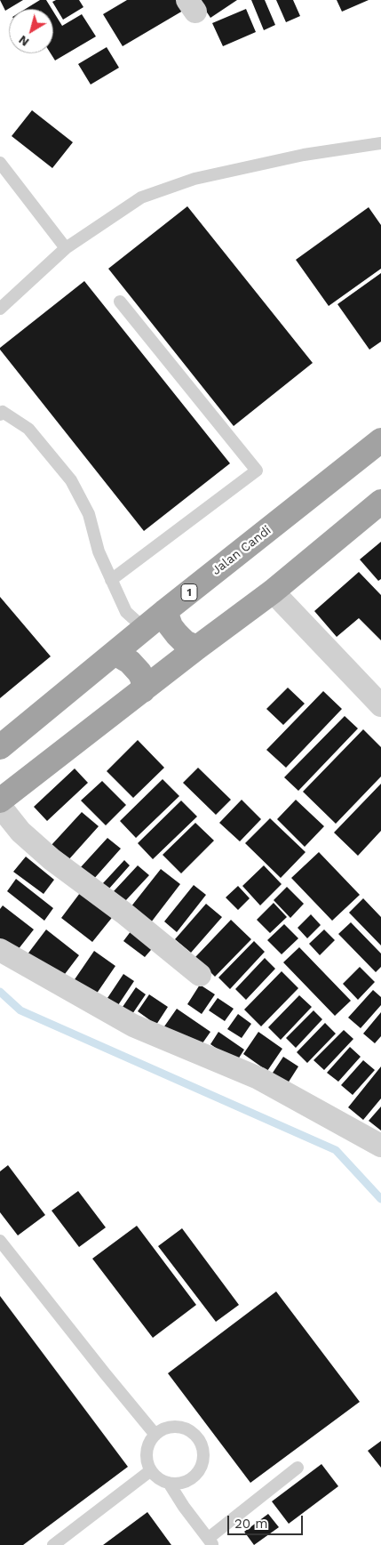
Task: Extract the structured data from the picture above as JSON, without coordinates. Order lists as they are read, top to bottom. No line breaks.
{"streets":{"highway":["Jalan Candi","1"]},"scale_bar":"20 m","north":"bottom left"}
